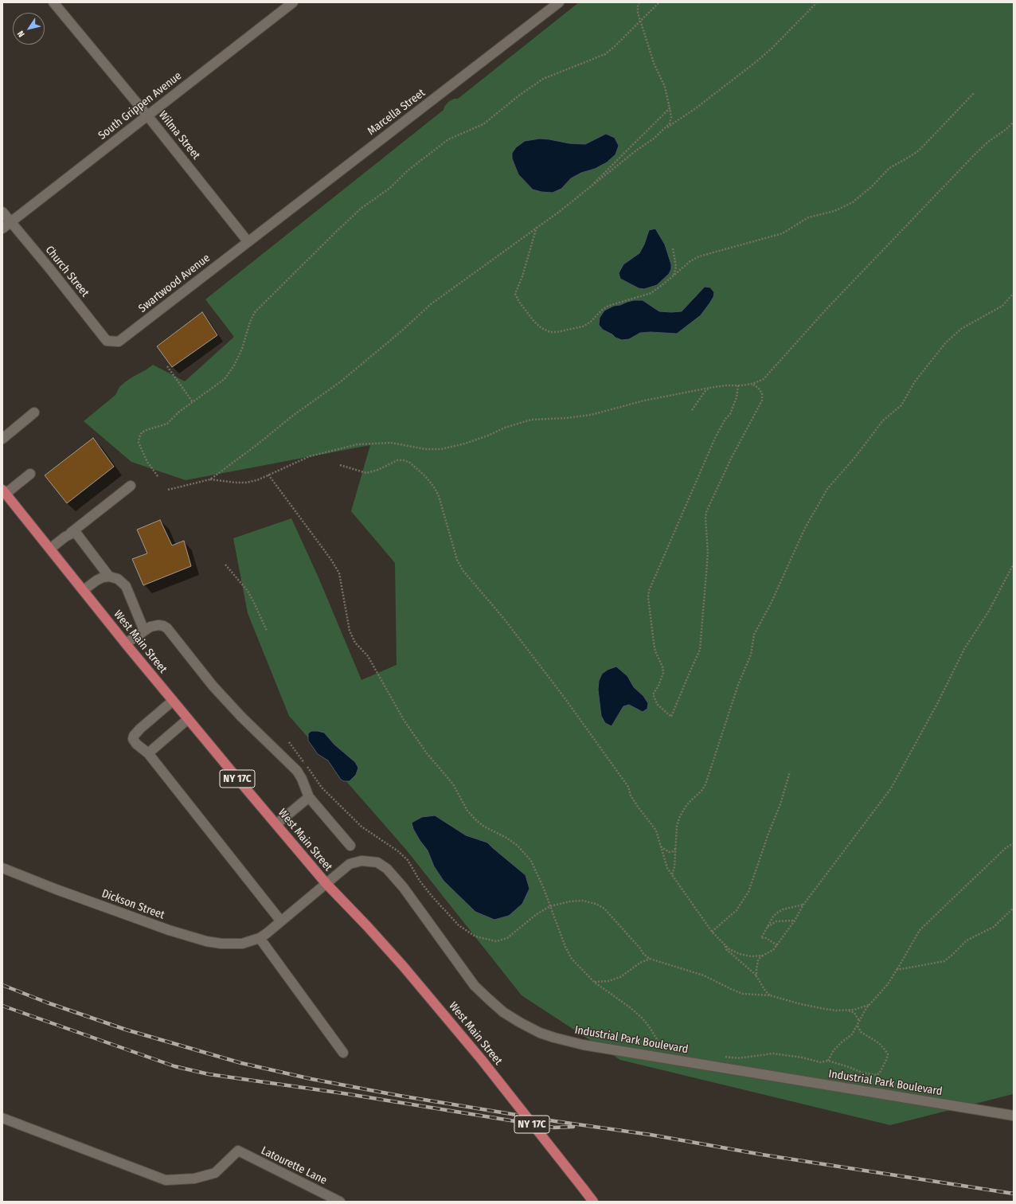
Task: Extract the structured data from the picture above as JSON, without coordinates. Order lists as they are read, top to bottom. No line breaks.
{"streets":{"main road":["West Main Street","NY 17C"],"street":["South Grippen Avenue","Marcella Street","Wilma Street","Church Street","Swartwood Avenue","Dickson Street","Industrial Park Boulevard","Latourette Lane"]},"crossings":[["South Grippen Avenue","Wilma Street"],["South Grippen Avenue","Church Street"],["Marcella Street","Wilma Street"],["Marcella Street","Swartwood Avenue"],["Wilma Street","Swartwood Avenue"],["Church Street","Swartwood Avenue"],["West Main Street","Dickson Street"],["West Main Street","Industrial Park Boulevard"],["Dickson Street","Industrial Park Boulevard"]],"north":"bottom left"}
